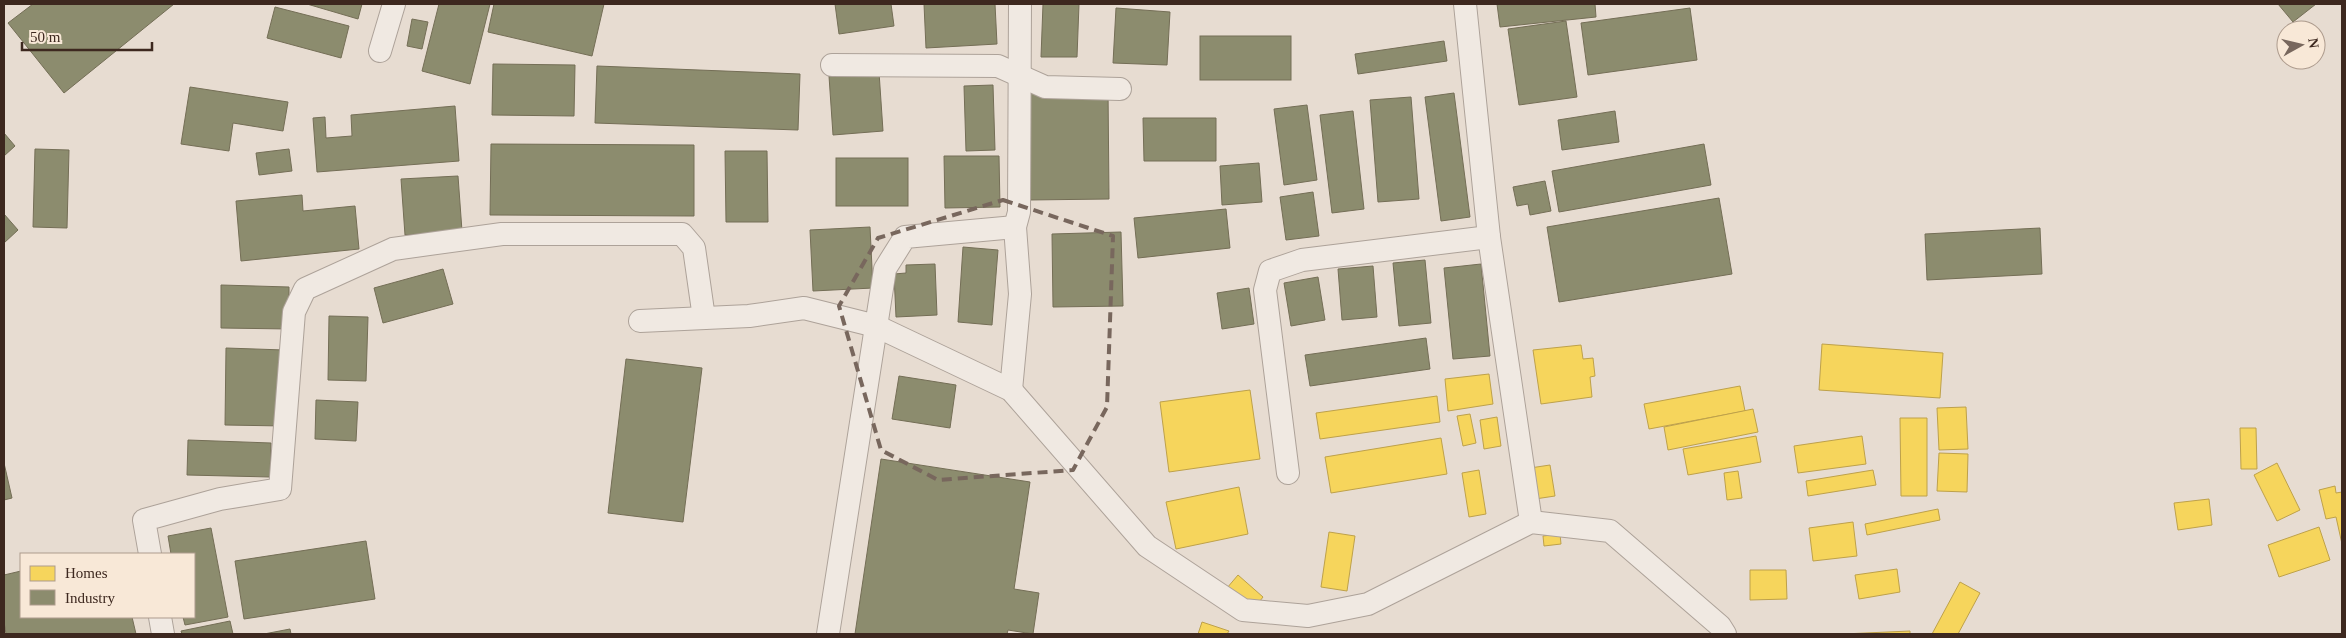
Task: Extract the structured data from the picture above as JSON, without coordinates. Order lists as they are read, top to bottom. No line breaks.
{"legend":["Homes","Industry"],"scale_bar":"50 m","north":"right"}
